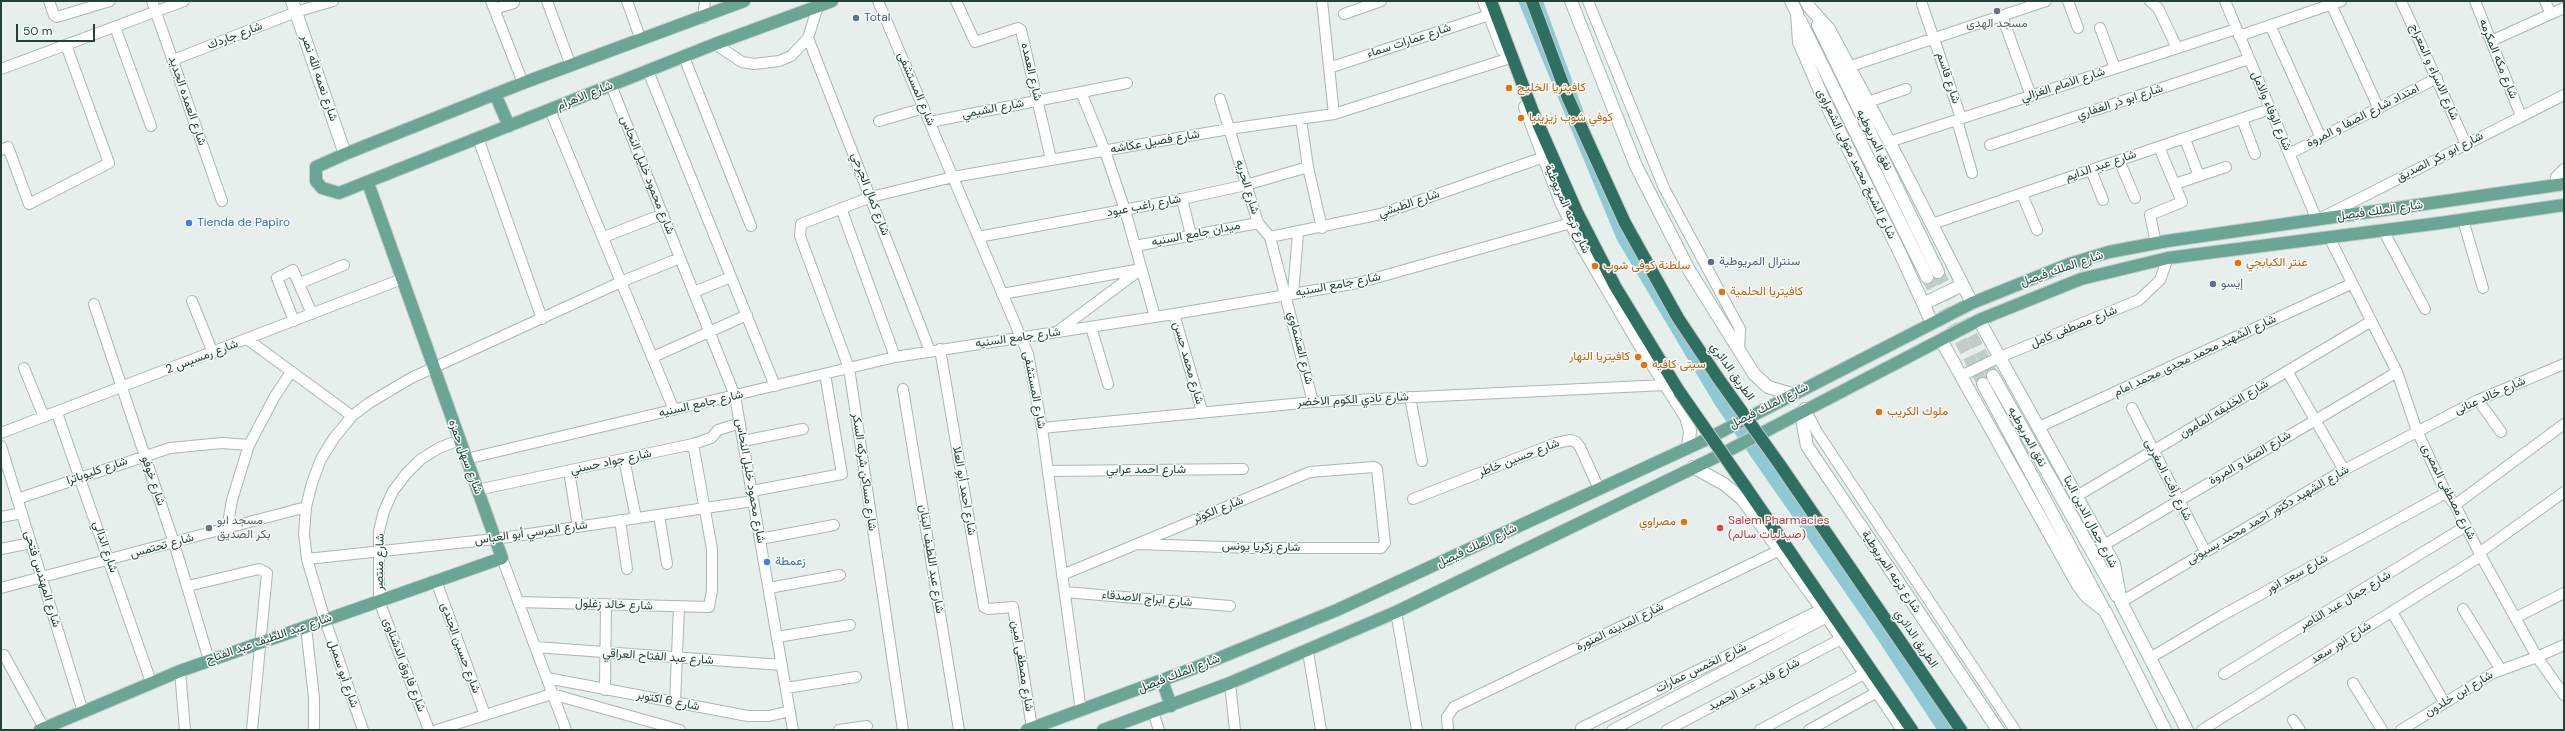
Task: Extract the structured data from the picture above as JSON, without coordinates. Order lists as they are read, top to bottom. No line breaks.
{"streets":{"highway":["الطريق الدائري"],"main road":["شارع نعمه الله نصر","شارع الاهرام","نفق المريوطيه","شارع الشيخ محمد متولى الشعراوى","شارع ترعه المريوطية","شارع الملك فيصل","شارع سهل حمزه","شارع جمال الدين البنا","شارع عبد اللطيف عبد الفتاح"],"street":["شارع جاردك","شارع عمارات سماء","شارع مكه المكرمه","شارع العمده","شارع الاسراء و المعراج","شارع قاسم","شارع الامام الغزالي","شارع المستشفى","شارع العمده الجديد","شارع ابو ذر الغفاري","شارع الشيمي","شارع الوفاء والامل","امتداد شارع الصفا و المروة","شارع فصيل عكاشه","شارع ابو بكر الصديق","شارع عبد الدايم","شارع محمود خليل النحاس","شارع الحريه","شارع كمال الجرحي","شارع الطبشي","شارع راغب عبود","ميدان جامع السنيه","شارع جامع السنيه","شارع مصطفى كامل","شارع العشماوي","شارع الشهيد محمد مجدى محمد امام","شارع رمسيس 2","شارع محمد حسن","شارع خالد عنانى","شارع نادي الكوم الاخضر","شارع الخليفه المأمون","شارع حسين خاطر","شارع الصفا و المروة","شارع جواد حسني","شارع احمد عرابي","شارع كليوباترا","شارع مساكن شركه السكر","شارع رأفت المغربى","شارع خوفو","شارع احمد أبو العلا","شارع مصطفى المصرى","شارع الكوثر","شارع الشهيد دكتور احمد محمد بسيونى","شارع المرسي أبو العباس","شارع تحتمس","شارع الدالي","شارع زكريا يونس","شارع عبد اللطيف البنان","شارع منتصر","شارع سعد انور","شارع المهندس فتحى","شارع ابراج الاصدقاء","شارع جمال عبد الناصر","شارع خالد زغلول","شارع المدينه المنورة","شارع انور سعد","شارع حسين الجندى","شارع عبد الفتاح العراقي","شارع فاروق الدشناوى","شارع مصطفى امين","شارع الخمس عمارات","شارع أبو سمبل","شارع فايد عبد الحميد","شارع ابن خلدون","شارع 6 اكتوبر"]},"crossings":[["شارع جاردك","شارع نعمه الله نصر"],["شارع جاردك","شارع العمده الجديد"],["شارع عمارات سماء","شارع ترعه المريوطية"],["شارع مكه المكرمه","شارع ابو بكر الصديق"],["شارع العمده","شارع الشيمي"],["شارع العمده","شارع فصيل عكاشه"],["شارع الاسراء و المعراج","امتداد شارع الصفا و المروة"],["شارع الاسراء و المعراج","شارع ابو بكر الصديق"],["شارع نعمه الله نصر","شارع الاهرام"],["شارع قاسم","شارع الامام الغزالي"],["شارع الامام الغزالي","شارع الوفاء والامل"],["شارع المستشفى","شارع الشيمي"],["شارع المستشفى","شارع فصيل عكاشه"],["شارع المستشفى","شارع راغب عبود"],["شارع المستشفى","شارع الملك فيصل"],["شارع المستشفى","شارع جامع السنيه"],["شارع المستشفى","شارع نادي الكوم الاخضر"],["شارع المستشفى","شارع احمد عرابي"],["شارع المستشفى","شارع الكوثر"],["شارع المستشفى","شارع ابراج الاصدقاء"],["شارع الاهرام","شارع محمود خليل النحاس"],["شارع الاهرام","شارع سهل حمزه"],["شارع ابو ذر الغفاري","شارع الوفاء والامل"],["شارع الوفاء والامل","امتداد شارع الصفا و المروة"],["شارع الوفاء والامل","شارع ابو بكر الصديق"],["شارع الوفاء والامل","شارع عبد الدايم"],["شارع الوفاء والامل","شارع الملك فيصل"],["نفق المريوطيه","شارع الشيخ محمد متولى الشعراوى"],["نفق المريوطيه","شارع الشهيد دكتور احمد محمد بسيونى"],["نفق المريوطيه","شارع جمال الدين البنا"],["شارع فصيل عكاشه","شارع الحريه"],["شارع فصيل عكاشه","شارع كمال الجرحي"],["شارع فصيل عكاشه","شارع ترعه المريوطية"],["شارع فصيل عكاشه","شارع مساكن شركه السكر"],["شارع ابو بكر الصديق","شارع الملك فيصل"],["شارع الشيخ محمد متولى الشعراوى","شارع الملك فيصل"],["شارع محمود خليل النحاس","شارع جامع السنيه"],["شارع محمود خليل النحاس","شارع جواد حسني"],["شارع محمود خليل النحاس","شارع المرسي أبو العباس"],["شارع محمود خليل النحاس","شارع عبد الفتاح العراقي"],["شارع محمود خليل النحاس","شارع أبو سمبل"],["شارع محمود خليل النحاس","شارع 6 اكتوبر"],["شارع الحريه","شارع الطبشي"],["شارع الحريه","شارع راغب عبود"],["شارع الحريه","ميدان جامع السنيه"],["شارع الحريه","شارع جامع السنيه"],["شارع الحريه","شارع العشماوي"],["شارع كمال الجرحي","شارع جامع السنيه"],["شارع كمال الجرحي","شارع احمد أبو العلا"],["شارع الطبشي","شارع ترعه المريوطية"],["شارع ترعه المريوطية","شارع الملك فيصل"],["شارع ترعه المريوطية","شارع جامع السنيه"],["شارع ترعه المريوطية","شارع نادي الكوم الاخضر"],["شارع الملك فيصل","شارع مصطفى كامل"],["شارع الملك فيصل","شارع حسين خاطر"],["شارع الملك فيصل","شارع مصطفى المصرى"],["شارع الملك فيصل","شارع جمال الدين البنا"],["شارع الملك فيصل","شارع مصطفى امين"],["شارع جامع السنيه","شارع العشماوي"],["شارع جامع السنيه","شارع محمد حسن"],["شارع جامع السنيه","شارع سهل حمزه"],["شارع جامع السنيه","شارع مساكن شركه السكر"],["شارع جامع السنيه","شارع احمد أبو العلا"],["شارع جامع السنيه","شارع المرسي أبو العباس"],["شارع مصطفى كامل","شارع جمال الدين البنا"],["شارع العشماوي","شارع نادي الكوم الاخضر"],["شارع الشهيد محمد مجدى محمد امام","شارع مصطفى المصرى"],["شارع الشهيد محمد مجدى محمد امام","شارع جمال الدين البنا"],["شارع رمسيس 2","شارع سهل حمزه"],["شارع رمسيس 2","شارع خوفو"],["شارع رمسيس 2","شارع الدالي"],["شارع محمد حسن","شارع نادي الكوم الاخضر"],["شارع خالد عنانى","شارع مصطفى المصرى"],["شارع خالد عنانى","شارع الشهيد دكتور احمد محمد بسيونى"],["شارع الخليفه المأمون","شارع رأفت المغربى"],["شارع الخليفه المأمون","شارع مصطفى المصرى"],["شارع الخليفه المأمون","شارع جمال الدين البنا"],["شارع سهل حمزه","شارع جواد حسني"],["شارع سهل حمزه","شارع المرسي أبو العباس"],["شارع سهل حمزه","شارع منتصر"],["شارع سهل حمزه","شارع خالد زغلول"],["شارع سهل حمزه","شارع عبد اللطيف عبد الفتاح"],["شارع سهل حمزه","شارع عبد الفتاح العراقي"],["شارع سهل حمزه","شارع أبو سمبل"],["شارع سهل حمزه","شارع 6 اكتوبر"],["شارع الصفا و المروة","شارع رأفت المغربى"],["شارع الصفا و المروة","شارع مصطفى المصرى"],["شارع الصفا و المروة","شارع جمال الدين البنا"],["شارع كليوباترا","شارع خوفو"],["شارع كليوباترا","شارع الدالي"],["شارع كليوباترا","شارع المهندس فتحى"],["شارع رأفت المغربى","شارع الشهيد دكتور احمد محمد بسيونى"],["شارع خوفو","شارع تحتمس"],["شارع خوفو","شارع عبد اللطيف عبد الفتاح"],["شارع احمد أبو العلا","شارع مصطفى امين"],["شارع مصطفى المصرى","شارع الشهيد دكتور احمد محمد بسيونى"],["شارع مصطفى المصرى","شارع سعد انور"],["شارع مصطفى المصرى","شارع جمال عبد الناصر"],["شارع مصطفى المصرى","شارع انور سعد"],["شارع مصطفى المصرى","شارع ابن خلدون"],["شارع الكوثر","شارع زكريا يونس"],["شارع الشهيد دكتور احمد محمد بسيونى","شارع جمال الدين البنا"],["شارع جمال الدين البنا","شارع سعد انور"],["شارع المرسي أبو العباس","شارع منتصر"],["شارع المرسي أبو العباس","شارع خالد زغلول"],["شارع المرسي أبو العباس","شارع أبو سمبل"],["شارع تحتمس","شارع الدالي"],["شارع تحتمس","شارع المهندس فتحى"],["شارع تحتمس","شارع أبو سمبل"],["شارع الدالي","شارع عبد اللطيف عبد الفتاح"],["شارع منتصر","شارع عبد اللطيف عبد الفتاح"],["شارع منتصر","شارع فاروق الدشناوى"],["شارع المهندس فتحى","شارع عبد اللطيف عبد الفتاح"],["شارع عبد اللطيف عبد الفتاح","شارع حسين الجندى"],["شارع عبد اللطيف عبد الفتاح","شارع فاروق الدشناوى"],["شارع عبد اللطيف عبد الفتاح","شارع أبو سمبل"]],"places":["مسجد الهدى","Total","كافيتريا الخليج","كوفي شوب زيزينيا","Tienda de Papiro","سنترال المريوطية","عنتر الكبابجي","سلطنة كوفى شوب","إيسو","كافيتريا الحلمية","كافيتريا النهار","سيتى كافيه","ملوك الكريب","مصراوي","مسجد ابو بكر الصديق","Salem Pharmacies (صيدليات سالم)","زعمطة"],"scale_bar":"50 m"}
